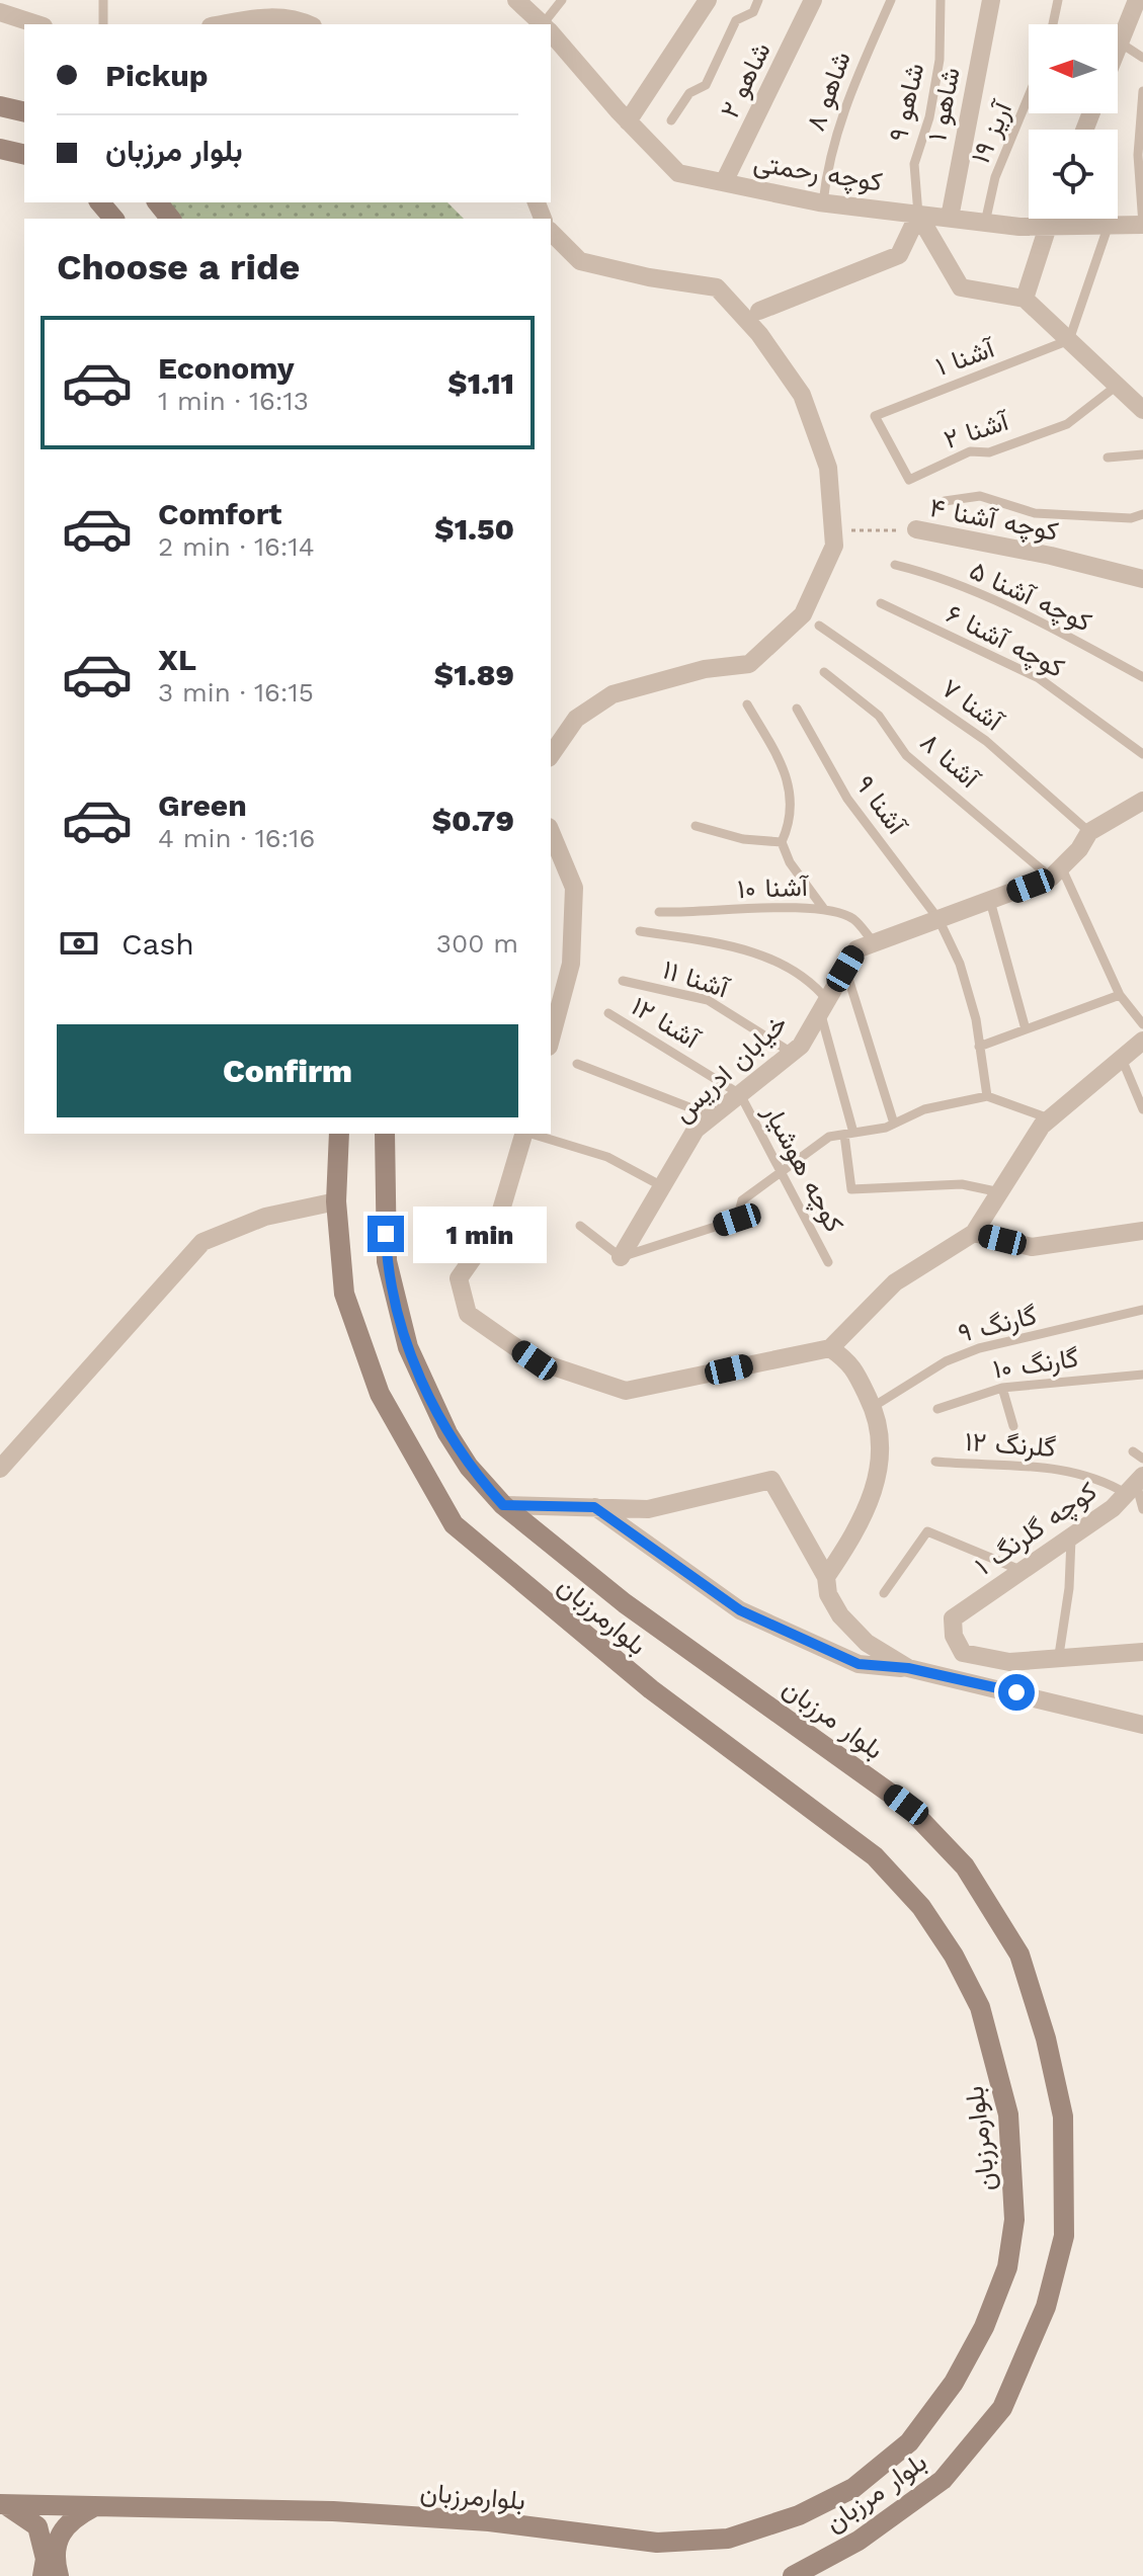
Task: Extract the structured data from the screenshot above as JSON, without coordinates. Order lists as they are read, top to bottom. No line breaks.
{"streets":{"main road":["بلوارمرزبان","بلوار مرزبان"],"street":["شاهو ۲","شاهو ۱","کوچه رحمتی","کوچه آشنا ۴","خیابان ادریس","کوچه گلرنگ ۱"],"lane":["شاهو ۸","شاهو ۹","آریز ‍۱۹","آشنا ۱","آشنا ۲","کوچه آشنا ۵","کوچه آشنا ۶","آشنا ۷","آشنا ۸","آشنا ۹","آشنا ۱۰","آشنا ۱۱","آشنا ۱۲","کوچه هوشیار","گارنگ ۹","گارنگ ۱۰","گلرنگ ۱۲"]},"crossings":[["شاهو ۲","کوچه رحمتی"],["شاهو ۸","کوچه رحمتی"],["شاهو ۹","کوچه رحمتی"],["شاهو ۱","کوچه رحمتی"],["آریز ‍۱۹","کوچه رحمتی"],["آشنا ۱","آشنا ۲"],["آشنا ۷","خیابان ادریس"],["آشنا ۸","خیابان ادریس"],["آشنا ۹","خیابان ادریس"],["آشنا ۱۰","خیابان ادریس"],["آشنا ۱۱","خیابان ادریس"],["آشنا ۱۲","خیابان ادریس"],["آشنا ۱۲","کوچه هوشیار"],["خیابان ادریس","کوچه هوشیار"],["گلرنگ ۱۲","کوچه گلرنگ ۱"]],"north":"left","page":{"banner":["Pickup","بلوار مرزبان"],"heading":"Choose a ride","list":[{"name":"Economy","note":"1 min · 16:13","value":"$1.11"},{"name":"Comfort","note":"2 min · 16:14","value":"$1.50"},{"name":"XL","note":"3 min · 16:15","value":"$1.89"},{"name":"Green","note":"4 min · 16:16","value":"$0.79"}],"pay":["Cash","300 m"],"buttons":"Confirm","bubble":"1 min"}}
